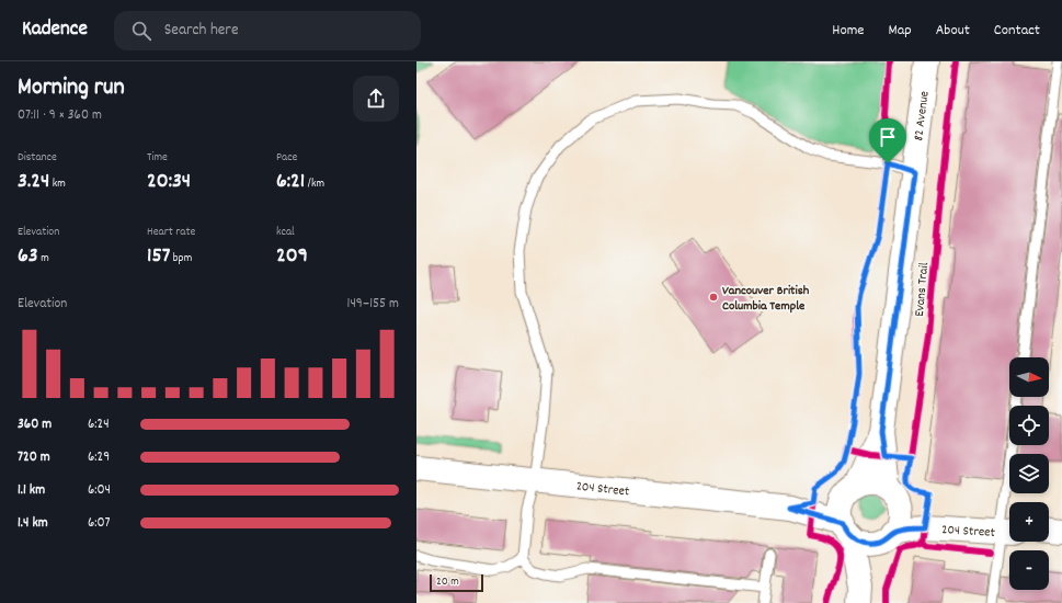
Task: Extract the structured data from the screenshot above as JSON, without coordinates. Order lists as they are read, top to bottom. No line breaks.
{"streets":{"street":["82 Avenue","204 Street"],"cycle path":["Evans Trail"]},"crossings":[["82 Avenue","204 Street"]],"places":["Vancouver British Columbia Temple"],"scale_bar":"20 m","north":"right","page":{"header":"Kadence","search":"Search here","nav":["Home","Map","About","Contact"],"heading":["Morning run","07:11 · 9 × 360 m"],"stats":[["Distance","3.24 km"],["Time","20:34"],["Pace","6:21 /km"],["Elevation","63 m"],["Heart rate","157 bpm"],["kcal","209"]],"chart":["Elevation","149–155 m"],"map_buttons":["+","−"],"list":[{"name":"360 m","note":"6:24"},{"name":"720 m","note":"6:29"},{"name":"1.1 km","note":"6:04"},{"name":"1.4 km","note":"6:07"}],"scale":"20 m"}}
